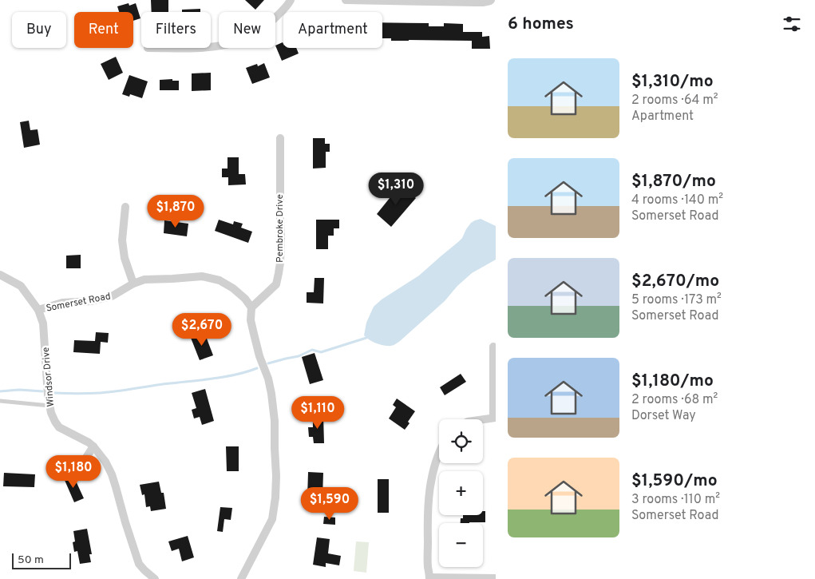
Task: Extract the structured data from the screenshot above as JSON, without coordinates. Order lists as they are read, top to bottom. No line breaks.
{"streets":{"street":["Pembroke Drive","Somerset Road","Windsor Drive"]},"crossings":[["Pembroke Drive","Somerset Road"],["Somerset Road","Windsor Drive"]],"scale_bar":"50 m","page":{"heading":"6 homes","chip":["Buy","Rent","Filters","New","Apartment"],"list":[{"name":"$1,310/mo","note":"2 rooms · 64 m² · Apartment"},{"name":"$1,870/mo","note":"4 rooms · 140 m² · Somerset Road"},{"name":"$2,670/mo","note":"5 rooms · 173 m² · Somerset Road"},{"name":"$1,180/mo","note":"2 rooms · 68 m² · Dorset Way"},{"name":"$1,590/mo","note":"3 rooms · 110 m² · Somerset Road"}],"price":["$1,310","$1,870","$2,670","$1,110","$1,180","$1,590"],"map_buttons":["+","−"],"scale":"50 m"}}
